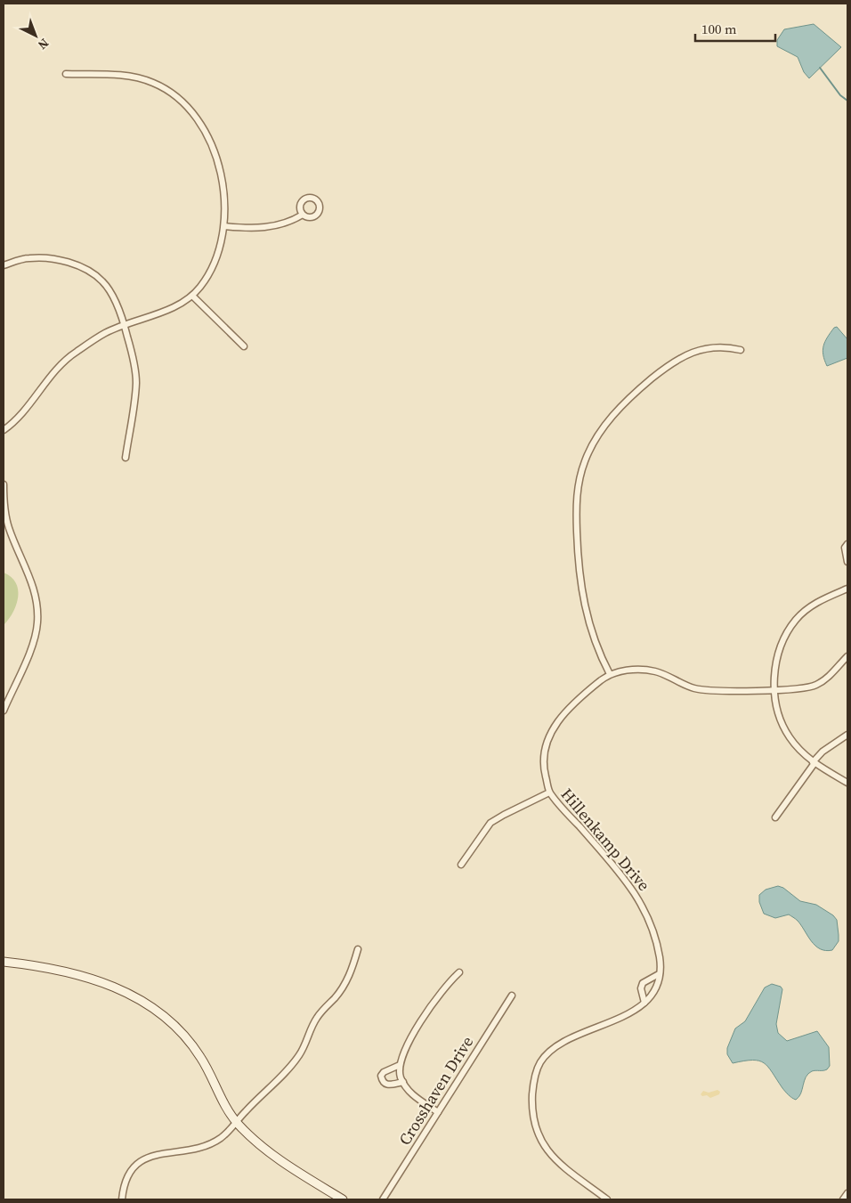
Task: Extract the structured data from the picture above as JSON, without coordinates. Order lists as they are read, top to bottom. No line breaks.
{"streets":{"street":["Hillenkamp Drive","Crosshaven Drive"]},"scale_bar":"100 m","north":"bottom right"}
